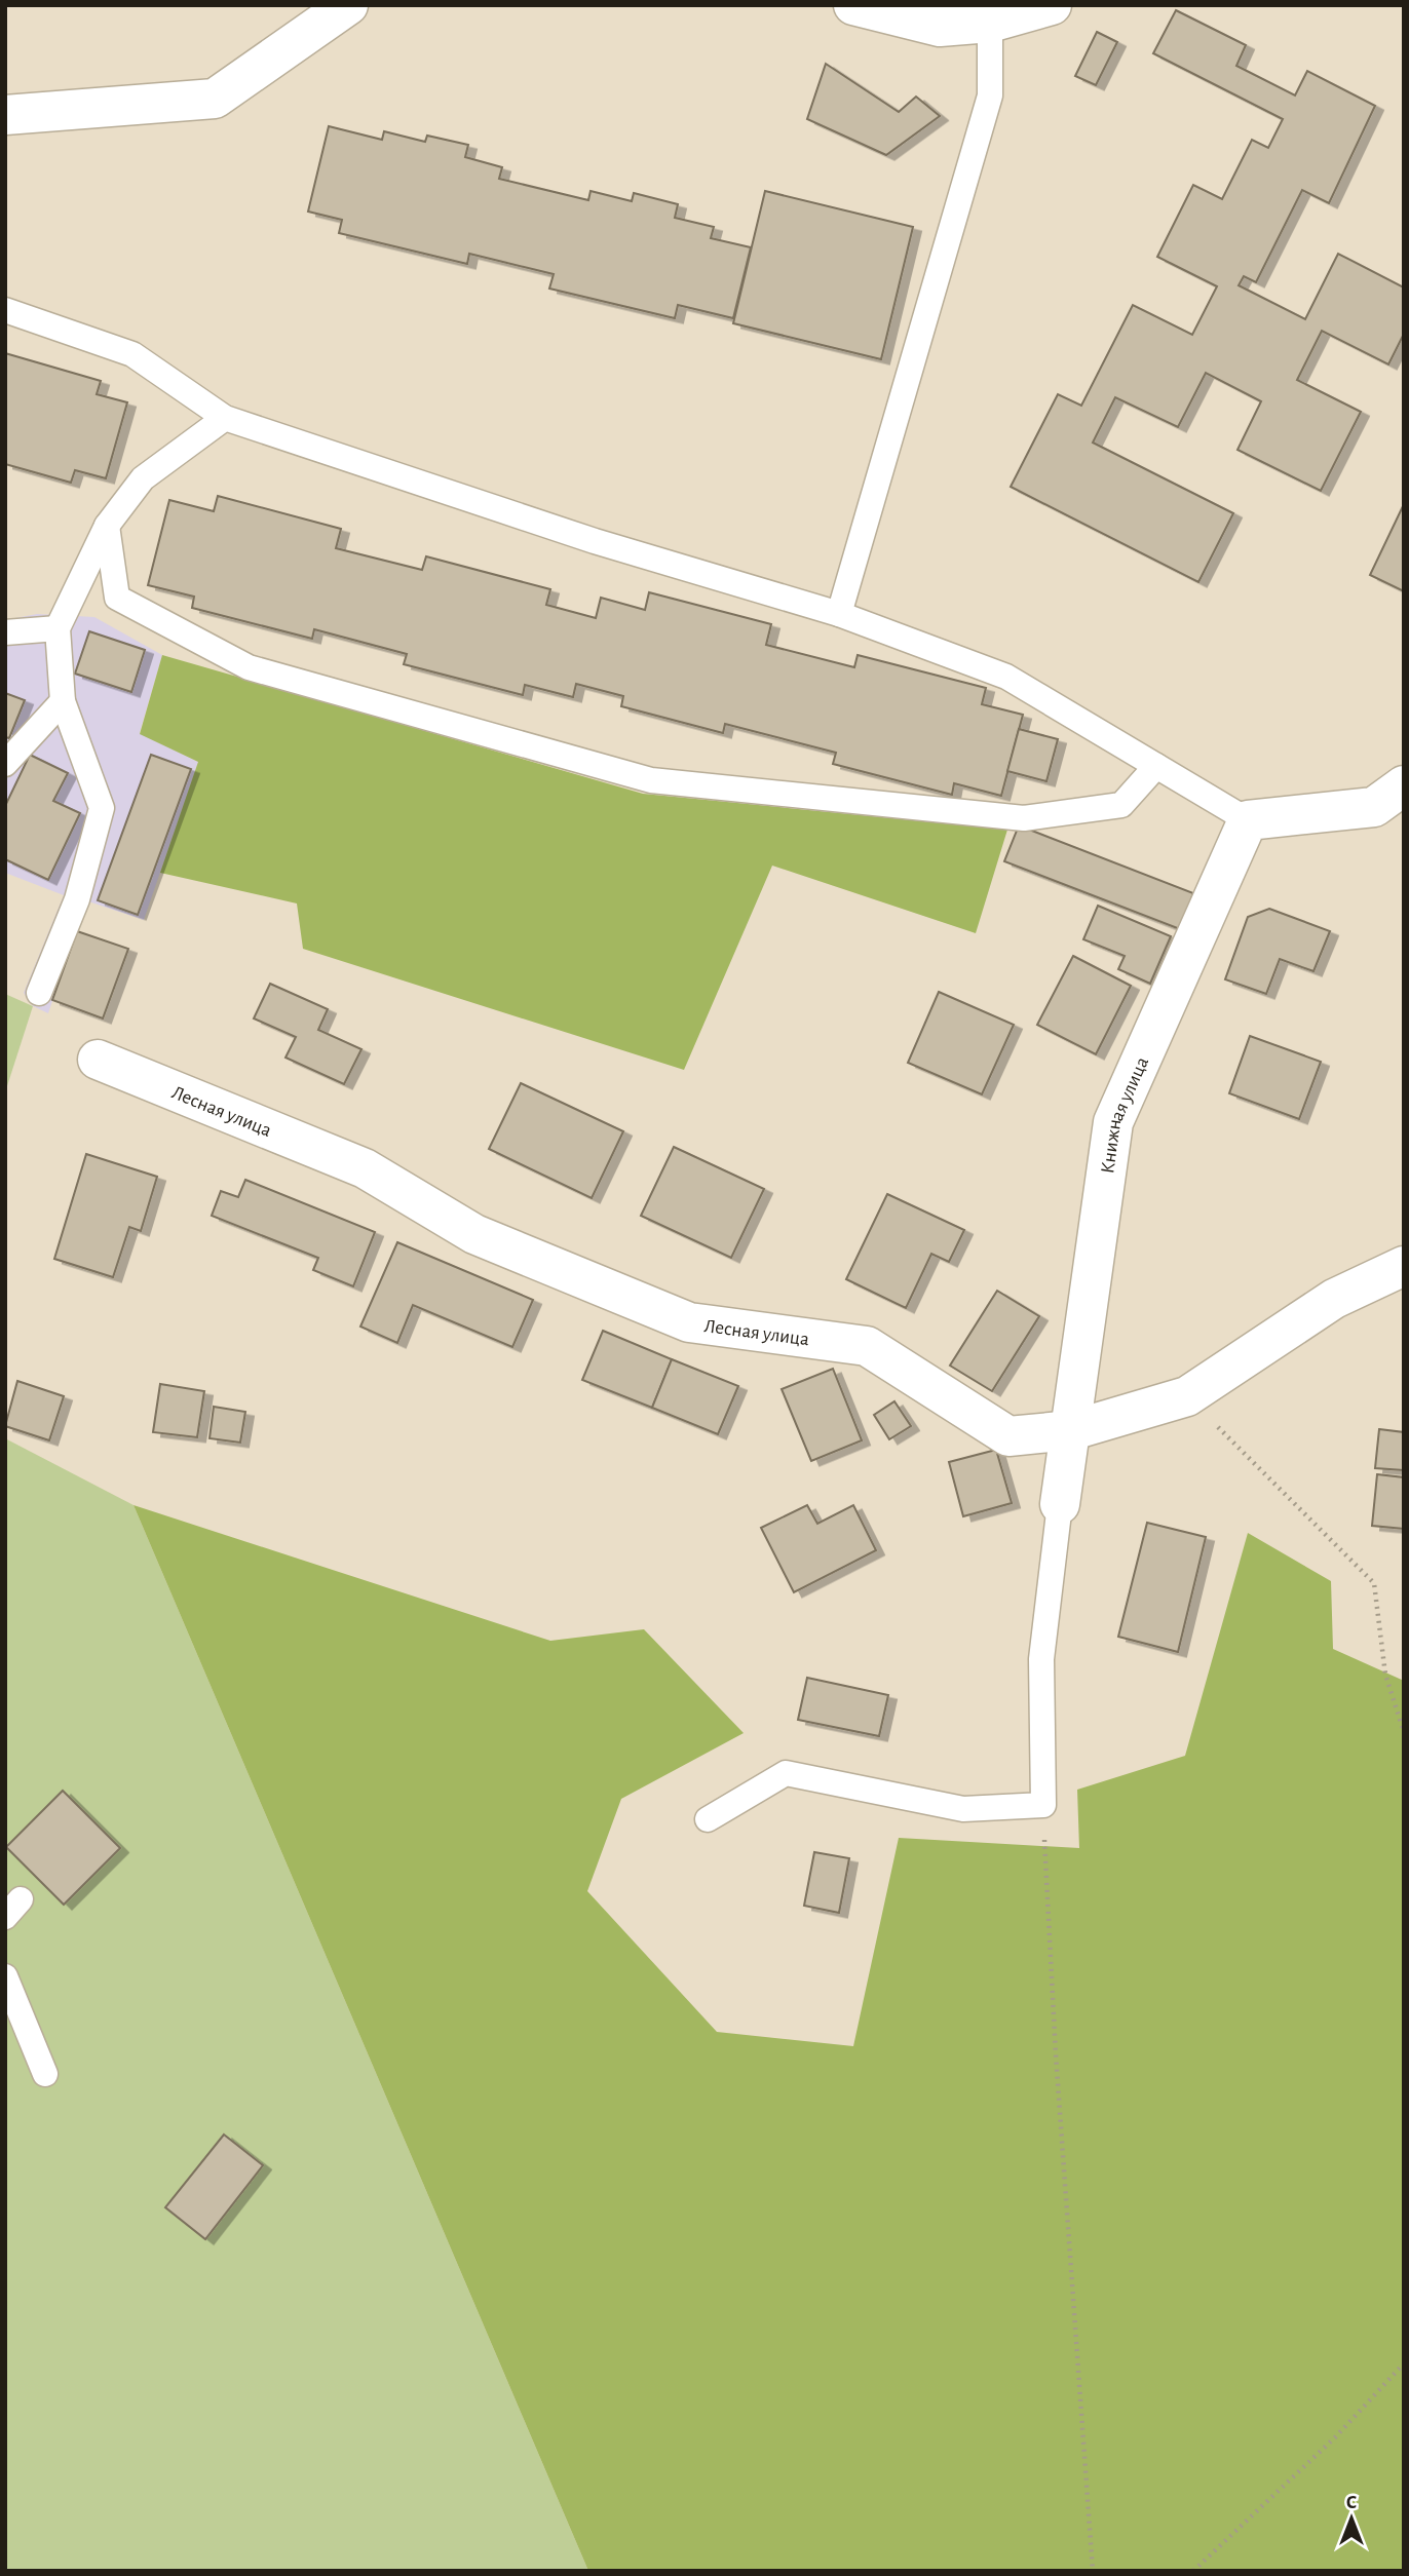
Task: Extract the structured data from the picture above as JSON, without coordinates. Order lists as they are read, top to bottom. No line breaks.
{"streets":{"street":["Лесная улица","Книжная улица"]},"crossings":[["Лесная улица","Книжная улица"]],"north":"top"}
